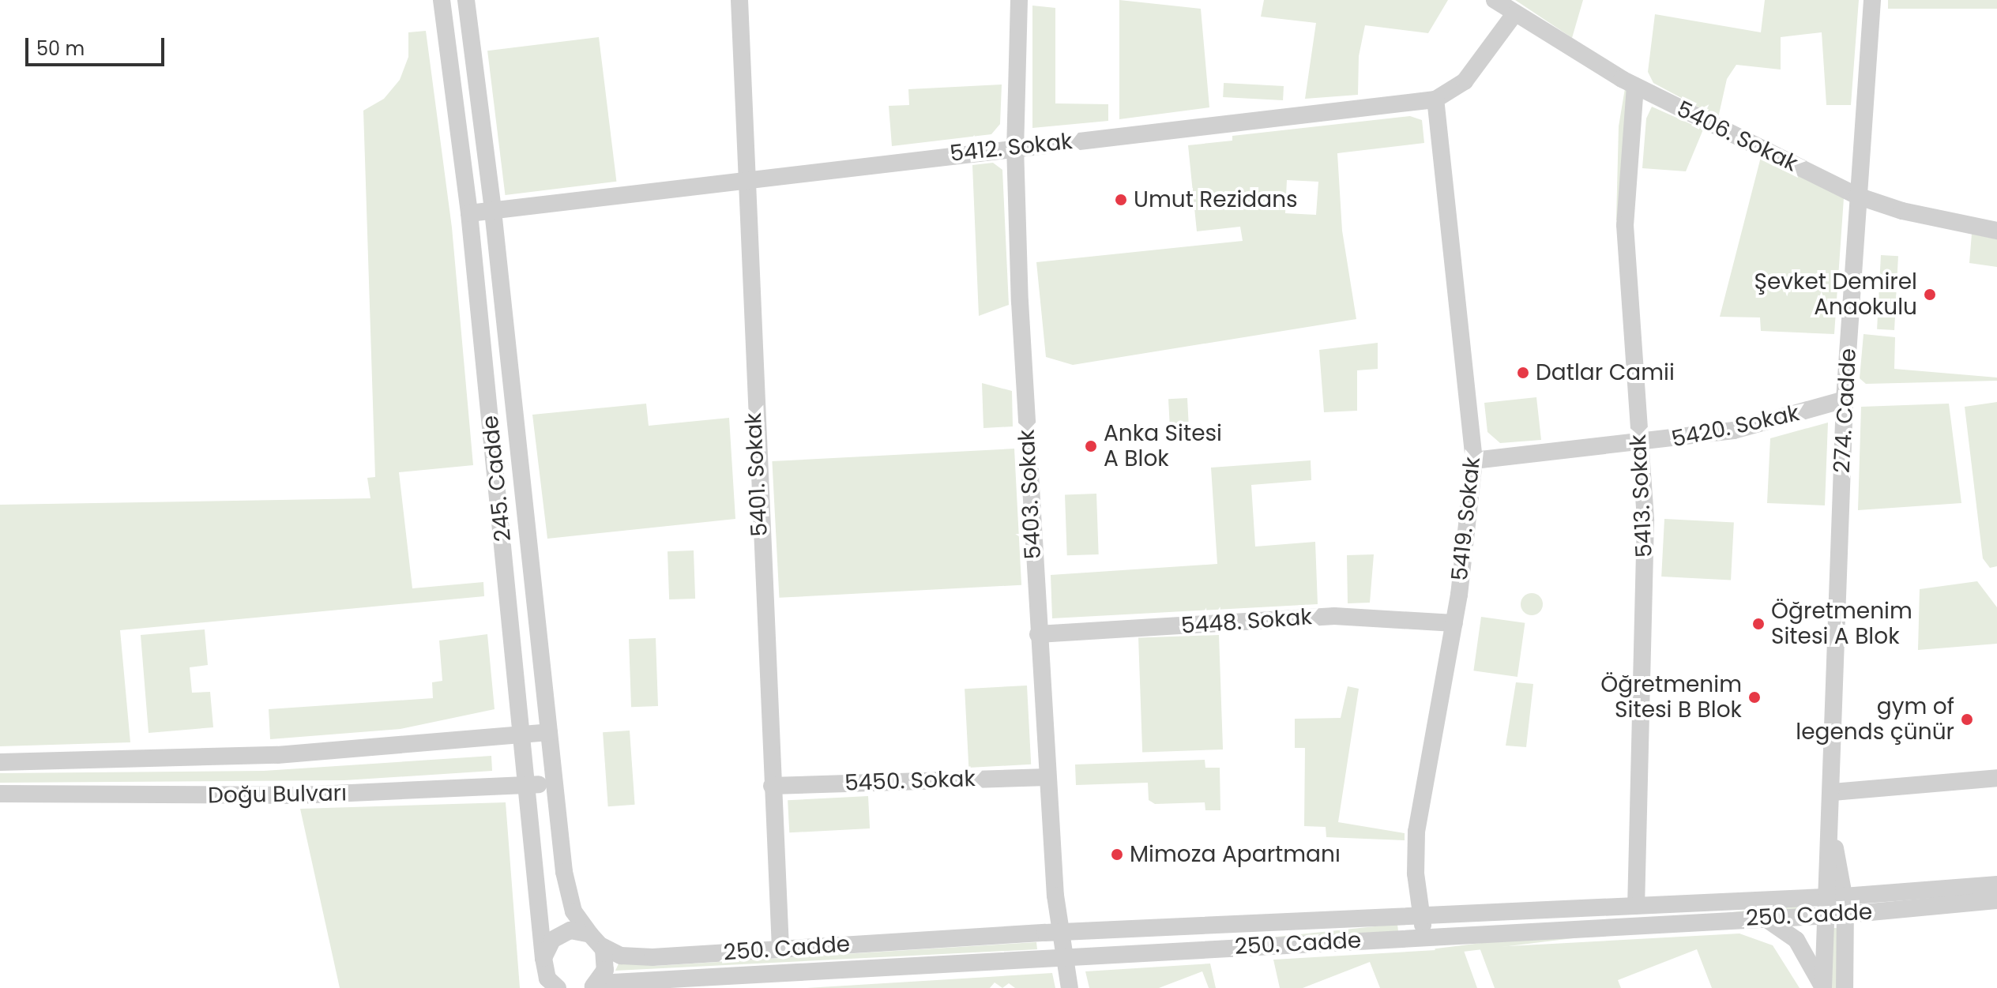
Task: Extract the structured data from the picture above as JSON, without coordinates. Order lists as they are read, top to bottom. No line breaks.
{"streets":{"street":["5406. Sokak","5412. Sokak","274. Cadde","5420. Sokak","5401. Sokak","245. Cadde","5403. Sokak","5413. Sokak","5419. Sokak","5448. Sokak","5450. Sokak","Doğu Bulvarı","250. Cadde"]},"crossings":[["5406. Sokak","5412. Sokak"],["5406. Sokak","274. Cadde"],["5406. Sokak","5413. Sokak"],["5412. Sokak","5401. Sokak"],["5412. Sokak","245. Cadde"],["5412. Sokak","5403. Sokak"],["5412. Sokak","5419. Sokak"],["274. Cadde","5420. Sokak"],["274. Cadde","250. Cadde"],["5420. Sokak","5413. Sokak"],["5420. Sokak","5419. Sokak"],["5401. Sokak","5450. Sokak"],["5401. Sokak","250. Cadde"],["245. Cadde","Doğu Bulvarı"],["245. Cadde","250. Cadde"],["5403. Sokak","5448. Sokak"],["5403. Sokak","5450. Sokak"],["5403. Sokak","250. Cadde"],["5413. Sokak","250. Cadde"],["5419. Sokak","5448. Sokak"],["5419. Sokak","250. Cadde"]],"places":["Umut Rezidans","Şevket Demirel Anaokulu","Datlar Camii","Anka Sitesi A Blok","Öğretmenim Sitesi A Blok","Öğretmenim Sitesi B Blok","gym of legends çünür","Mimoza Apartmanı"],"scale_bar":"50 m"}
